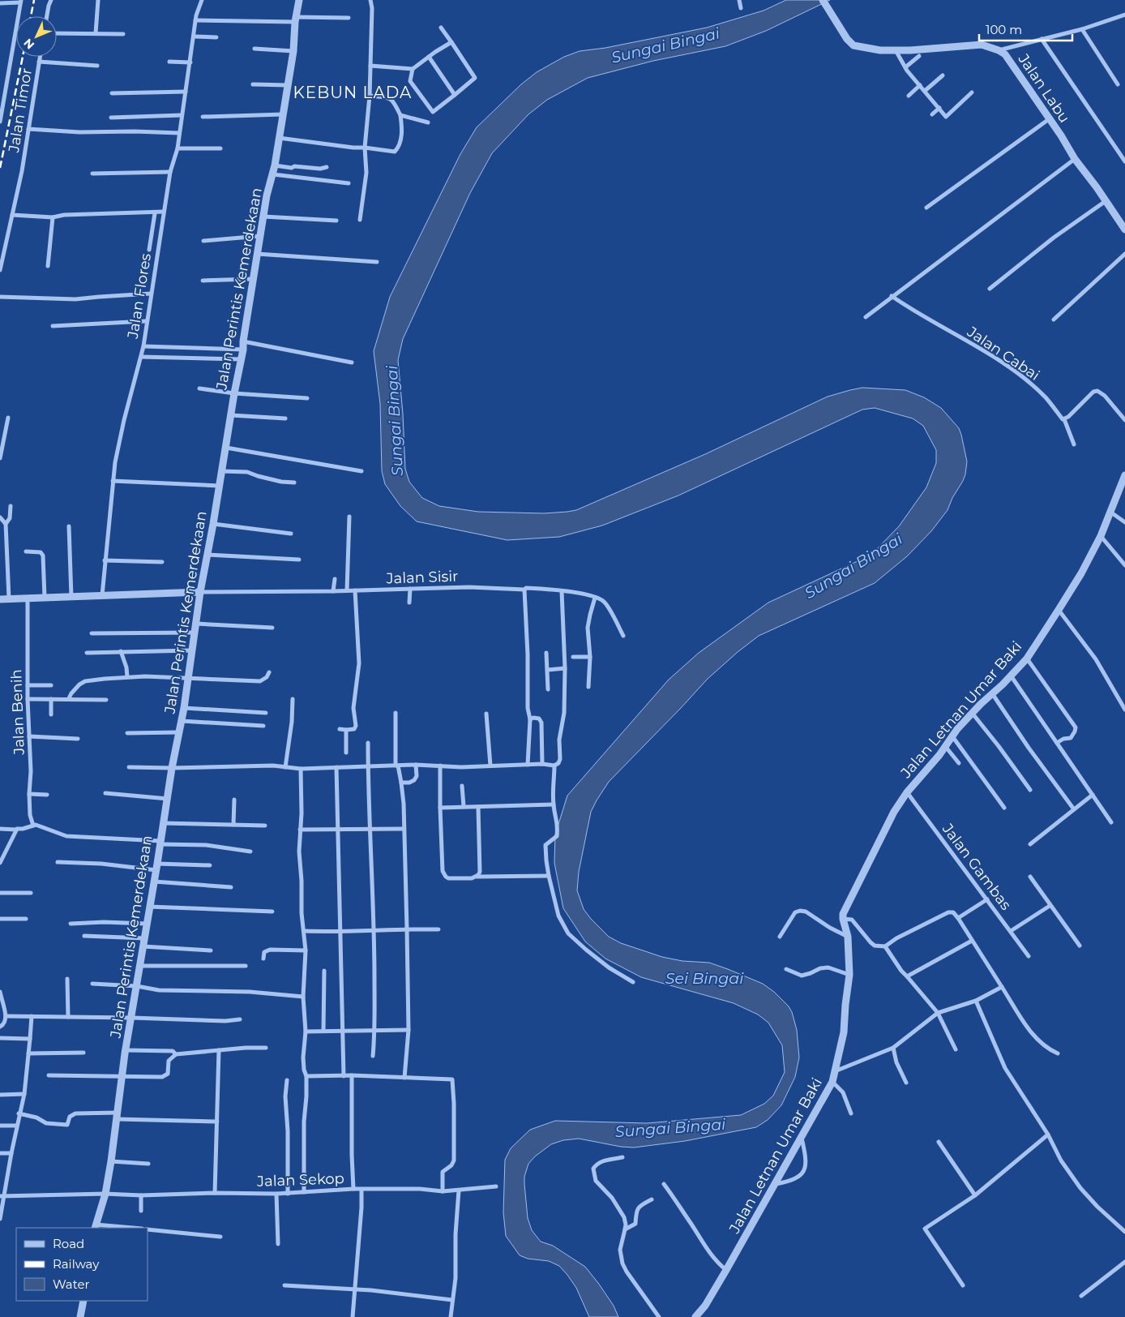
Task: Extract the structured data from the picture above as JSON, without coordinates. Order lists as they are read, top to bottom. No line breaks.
{"streets":{"street":["Jalan Labu","Jalan Timor","Jalan Perintis Kemerdekaan","Jalan Flores","Jalan Cabai","Jalan Sisir","Jalan Letnan Umar Baki","Jalan Benih","Jalan Gambas","Jalan Sekop"]},"crossings":[["Jalan Perintis Kemerdekaan","Jalan Sisir"],["Jalan Perintis Kemerdekaan","Jalan Sekop"],["Jalan Letnan Umar Baki","Jalan Gambas"]],"districts":["KEBUN LADA"],"water":["Sungai Bingai","Sei Bingai"],"legend":["Road","Railway","Water"],"scale_bar":"100 m","north":"bottom left"}
